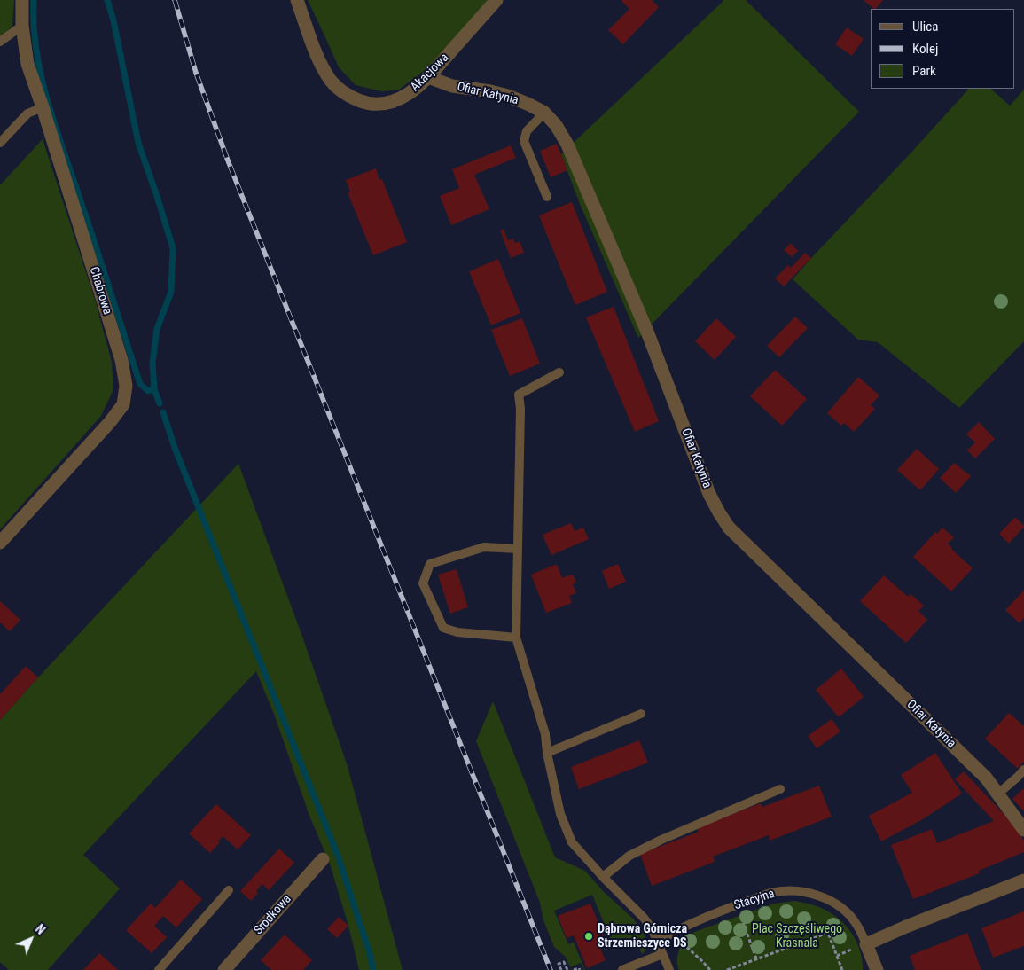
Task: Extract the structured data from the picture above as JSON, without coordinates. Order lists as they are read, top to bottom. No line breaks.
{"streets":{"street":["Akacjowa","Ofiar Katynia","Chabrowa","Stacyjna","Środkowa"]},"crossings":[["Akacjowa","Ofiar Katynia"]],"parks":["Plac Szczęśliwego Krasnala"],"places":["Dąbrowa Górnicza Strzemieszyce DS"],"legend":["Ulica","Kolej","Park"],"north":"top right"}
